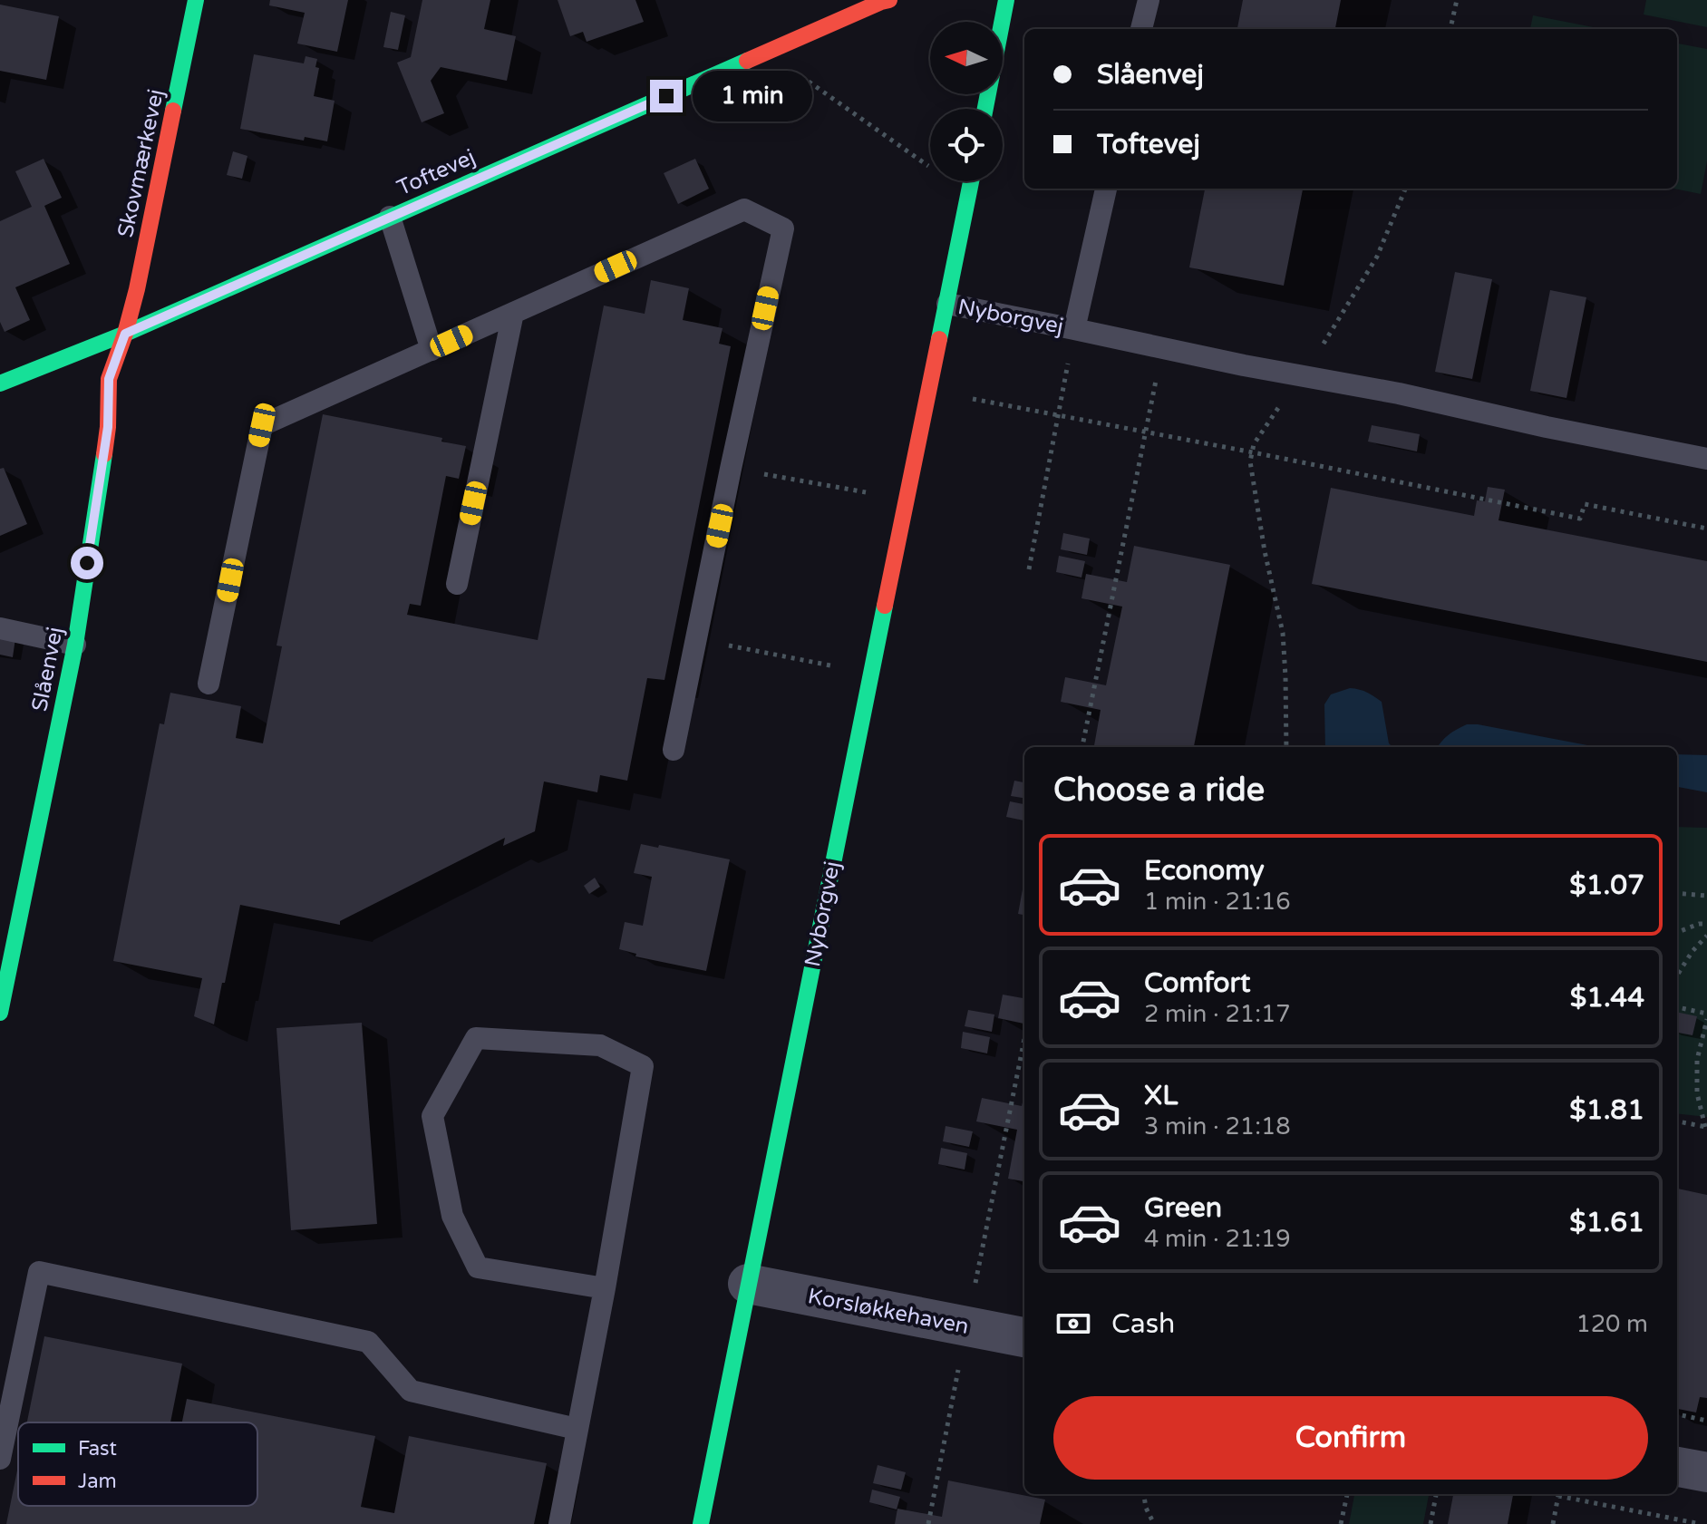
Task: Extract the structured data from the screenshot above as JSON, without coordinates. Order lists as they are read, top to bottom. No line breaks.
{"streets":{"street":["Skovmærkevej","Toftevej","Nyborgvej","Slåenvej","Korsløkkehaven"]},"crossings":[["Skovmærkevej","Toftevej"],["Skovmærkevej","Slåenvej"],["Toftevej","Slåenvej"],["Nyborgvej","Korsløkkehaven"]],"legend":["Fast","Jam"],"north":"left","page":{"banner":["Slåenvej","Toftevej"],"bubble":"1 min","heading":"Choose a ride","list":[{"name":"Economy","note":"1 min · 21:16","value":"$1.07"},{"name":"Comfort","note":"2 min · 21:17","value":"$1.44"},{"name":"XL","note":"3 min · 21:18","value":"$1.81"},{"name":"Green","note":"4 min · 21:19","value":"$1.61"}],"pay":["Cash","120 m"],"buttons":"Confirm"}}
